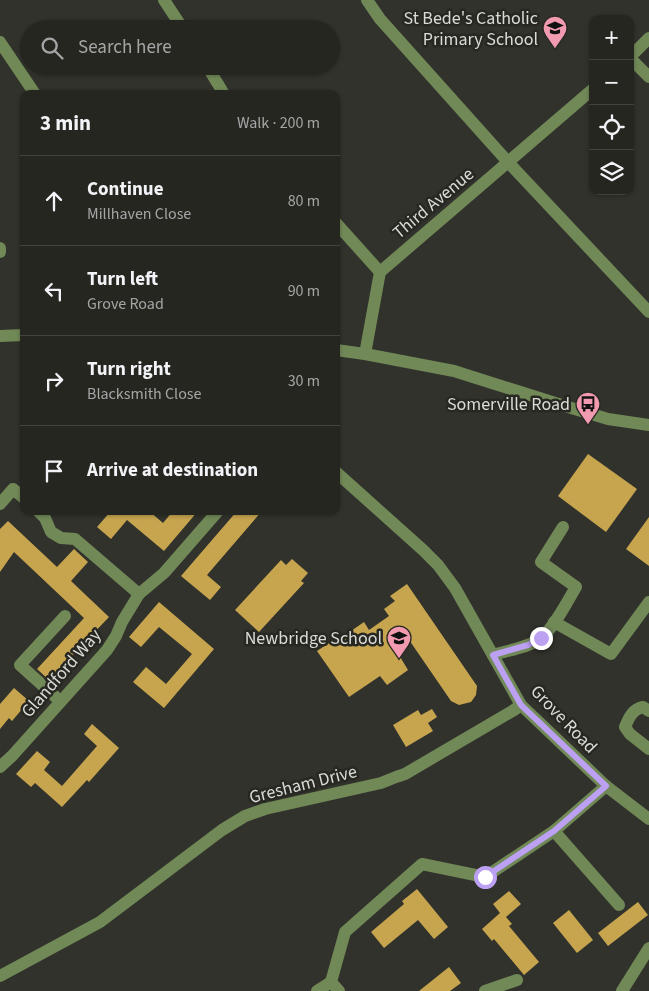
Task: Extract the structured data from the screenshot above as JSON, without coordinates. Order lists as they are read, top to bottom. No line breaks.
{"streets":{"street":["Third Avenue","Glandford Way","Grove Road","Gresham Drive"]},"crossings":[["Grove Road","Gresham Drive"]],"places":{"school or university":["St Bede's Catholic Primary School","Newbridge School"],"bus stop":["Somerville Road"]},"page":{"map_buttons":["+","−"],"search":"Search here","heading":["3 min","Walk · 200 m"],"list":[["Continue","Millhaven Close","80 m"],["Turn left","Grove Road","90 m"],["Turn right","Blacksmith Close","30 m"],"Arrive at destination"]}}
